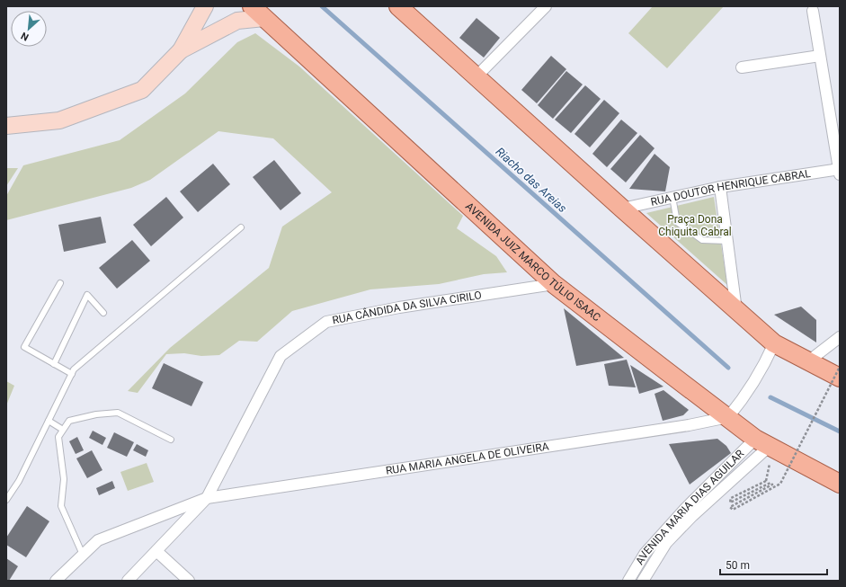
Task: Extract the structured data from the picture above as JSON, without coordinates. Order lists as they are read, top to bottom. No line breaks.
{"streets":{"main road":["AVENIDA JUIZ MARCO TÚLIO ISAAC"],"street":["RUA DOUTOR HENRIQUE CABRAL","RUA CÂNDIDA DA SILVA CIRILO","RUA MARIA ANGELA DE OLIVEIRA","AVENIDA MARIA DIAS AGUILAR"]},"crossings":[["AVENIDA JUIZ MARCO TÚLIO ISAAC","RUA CÂNDIDA DA SILVA CIRILO"],["AVENIDA JUIZ MARCO TÚLIO ISAAC","RUA MARIA ANGELA DE OLIVEIRA"],["AVENIDA JUIZ MARCO TÚLIO ISAAC","AVENIDA MARIA DIAS AGUILAR"],["RUA CÂNDIDA DA SILVA CIRILO","RUA MARIA ANGELA DE OLIVEIRA"]],"water":["Riacho das Areias"],"parks":["Praça Dona Chiquita Cabral"],"scale_bar":"50 m","north":"bottom left"}
